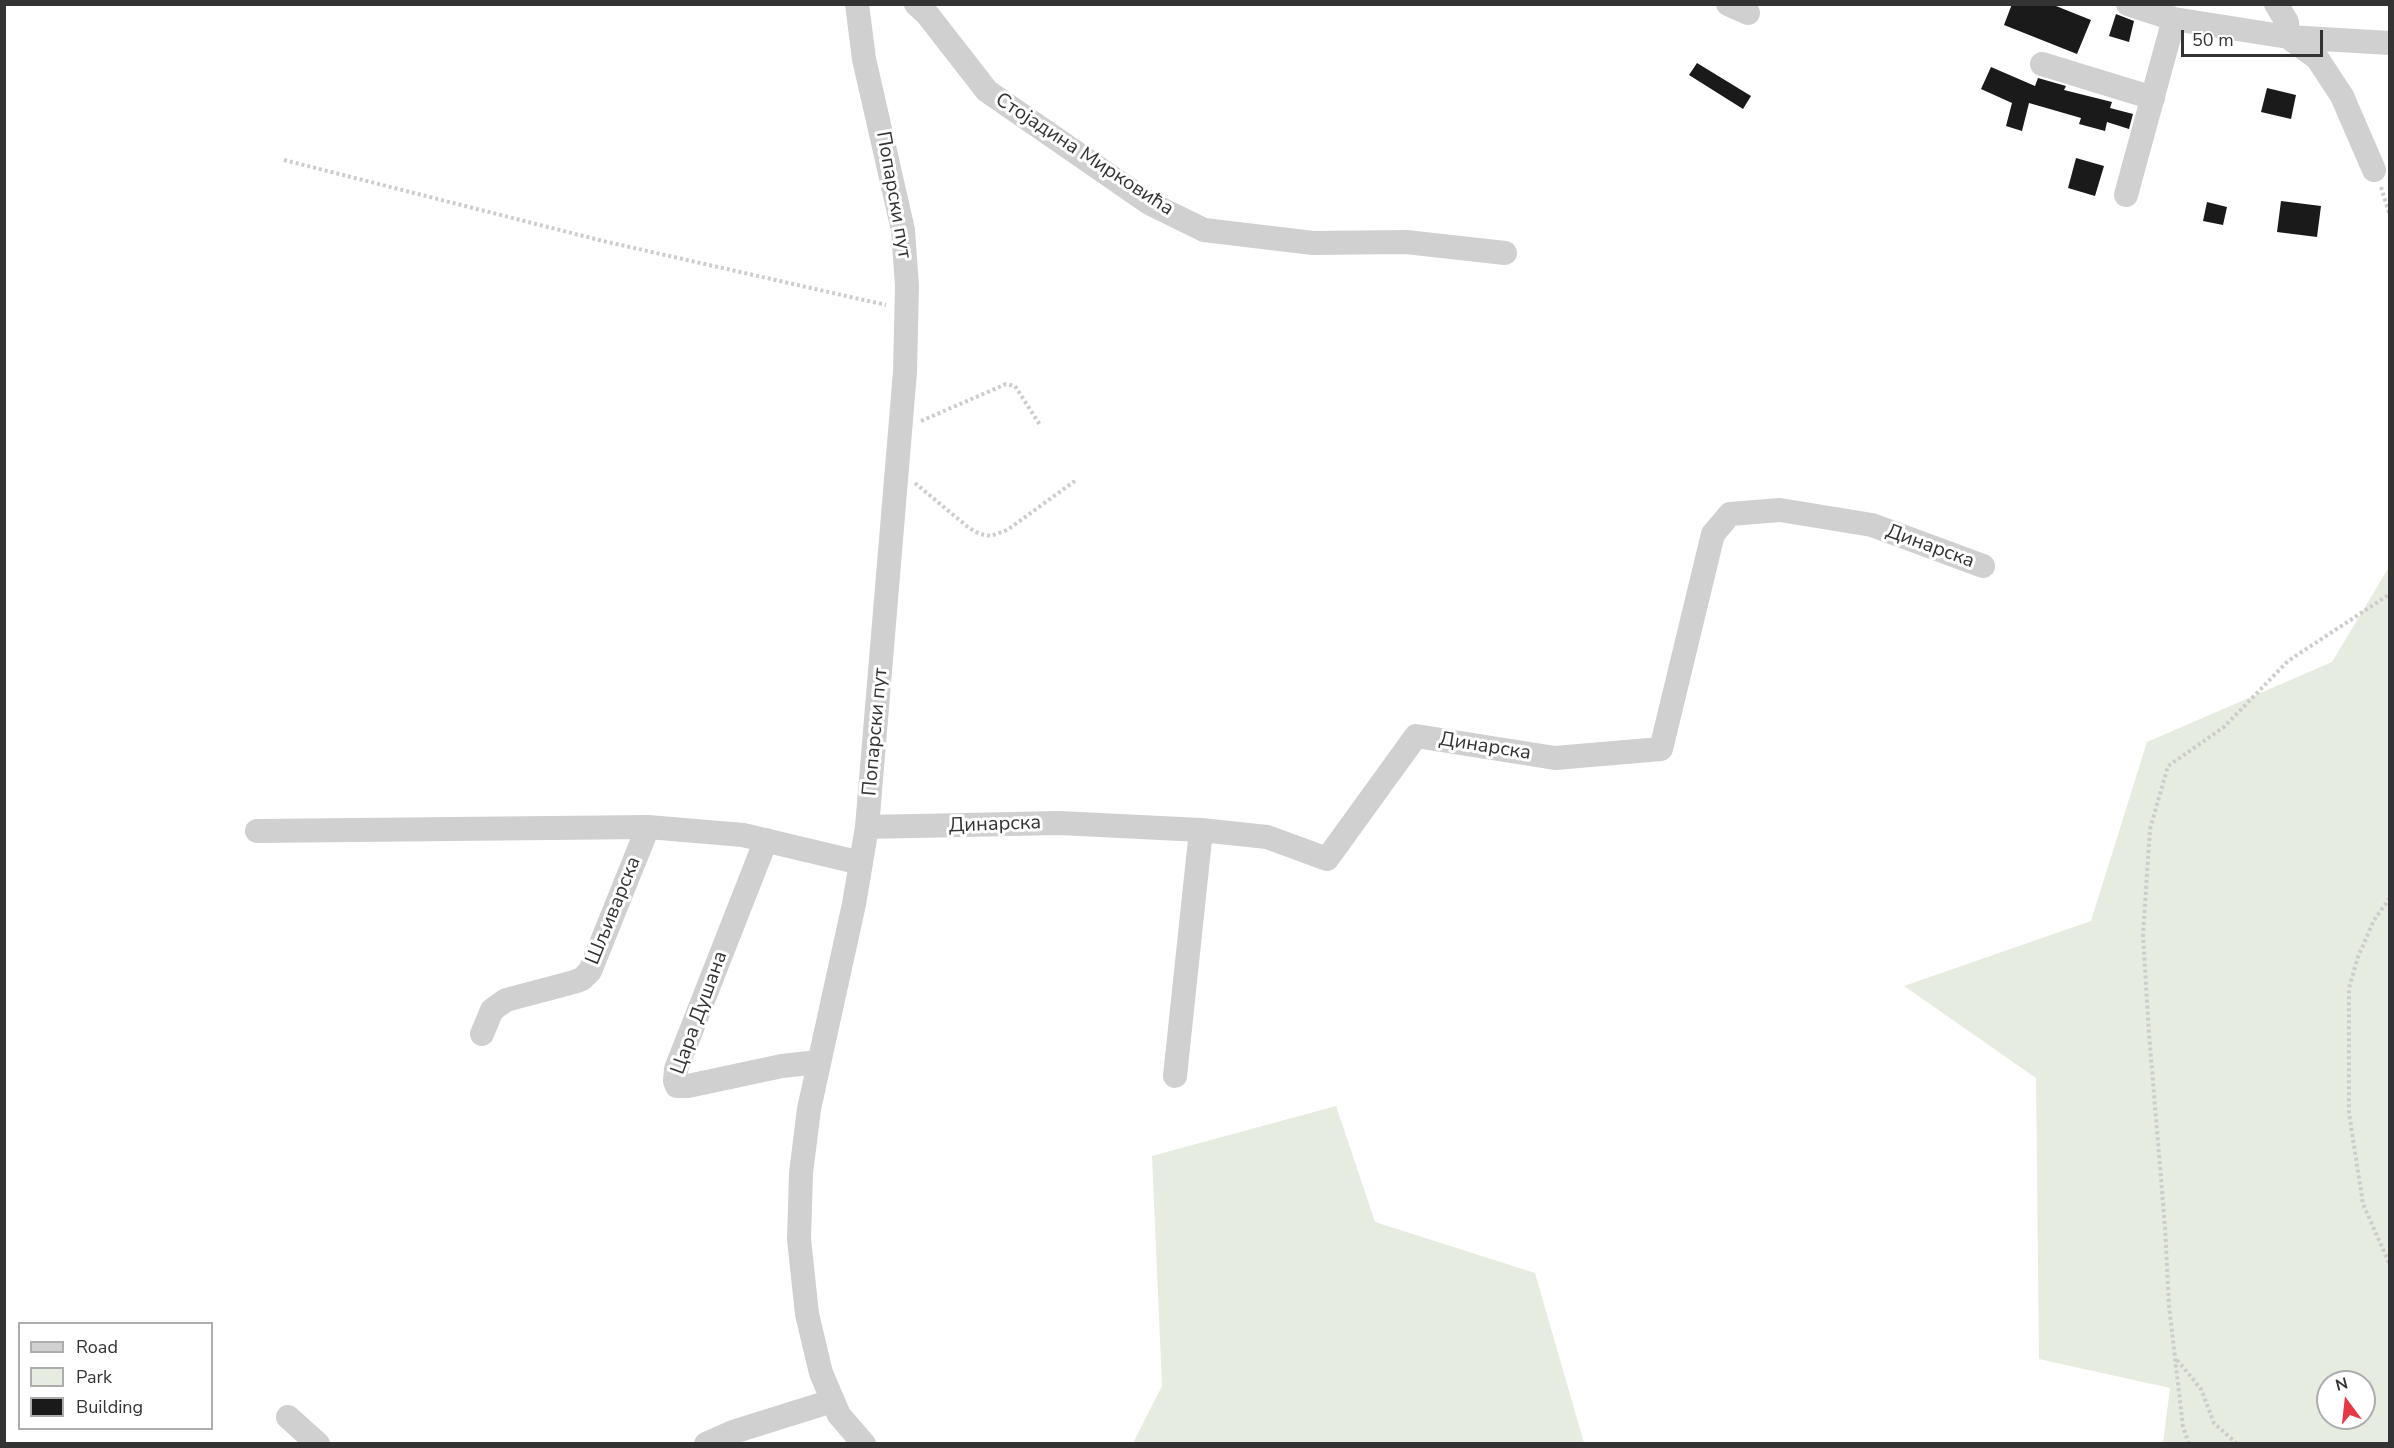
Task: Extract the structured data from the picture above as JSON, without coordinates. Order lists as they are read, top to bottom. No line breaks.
{"streets":{"street":["Стојадина Мирковића","Попарски пут","Динарска","Шљиварска","Цара Душана"]},"crossings":[["Попарски пут","Динарска"],["Попарски пут","Цара Душана"]],"legend":["Road","Park","Building"],"scale_bar":"50 m","north":"top"}
